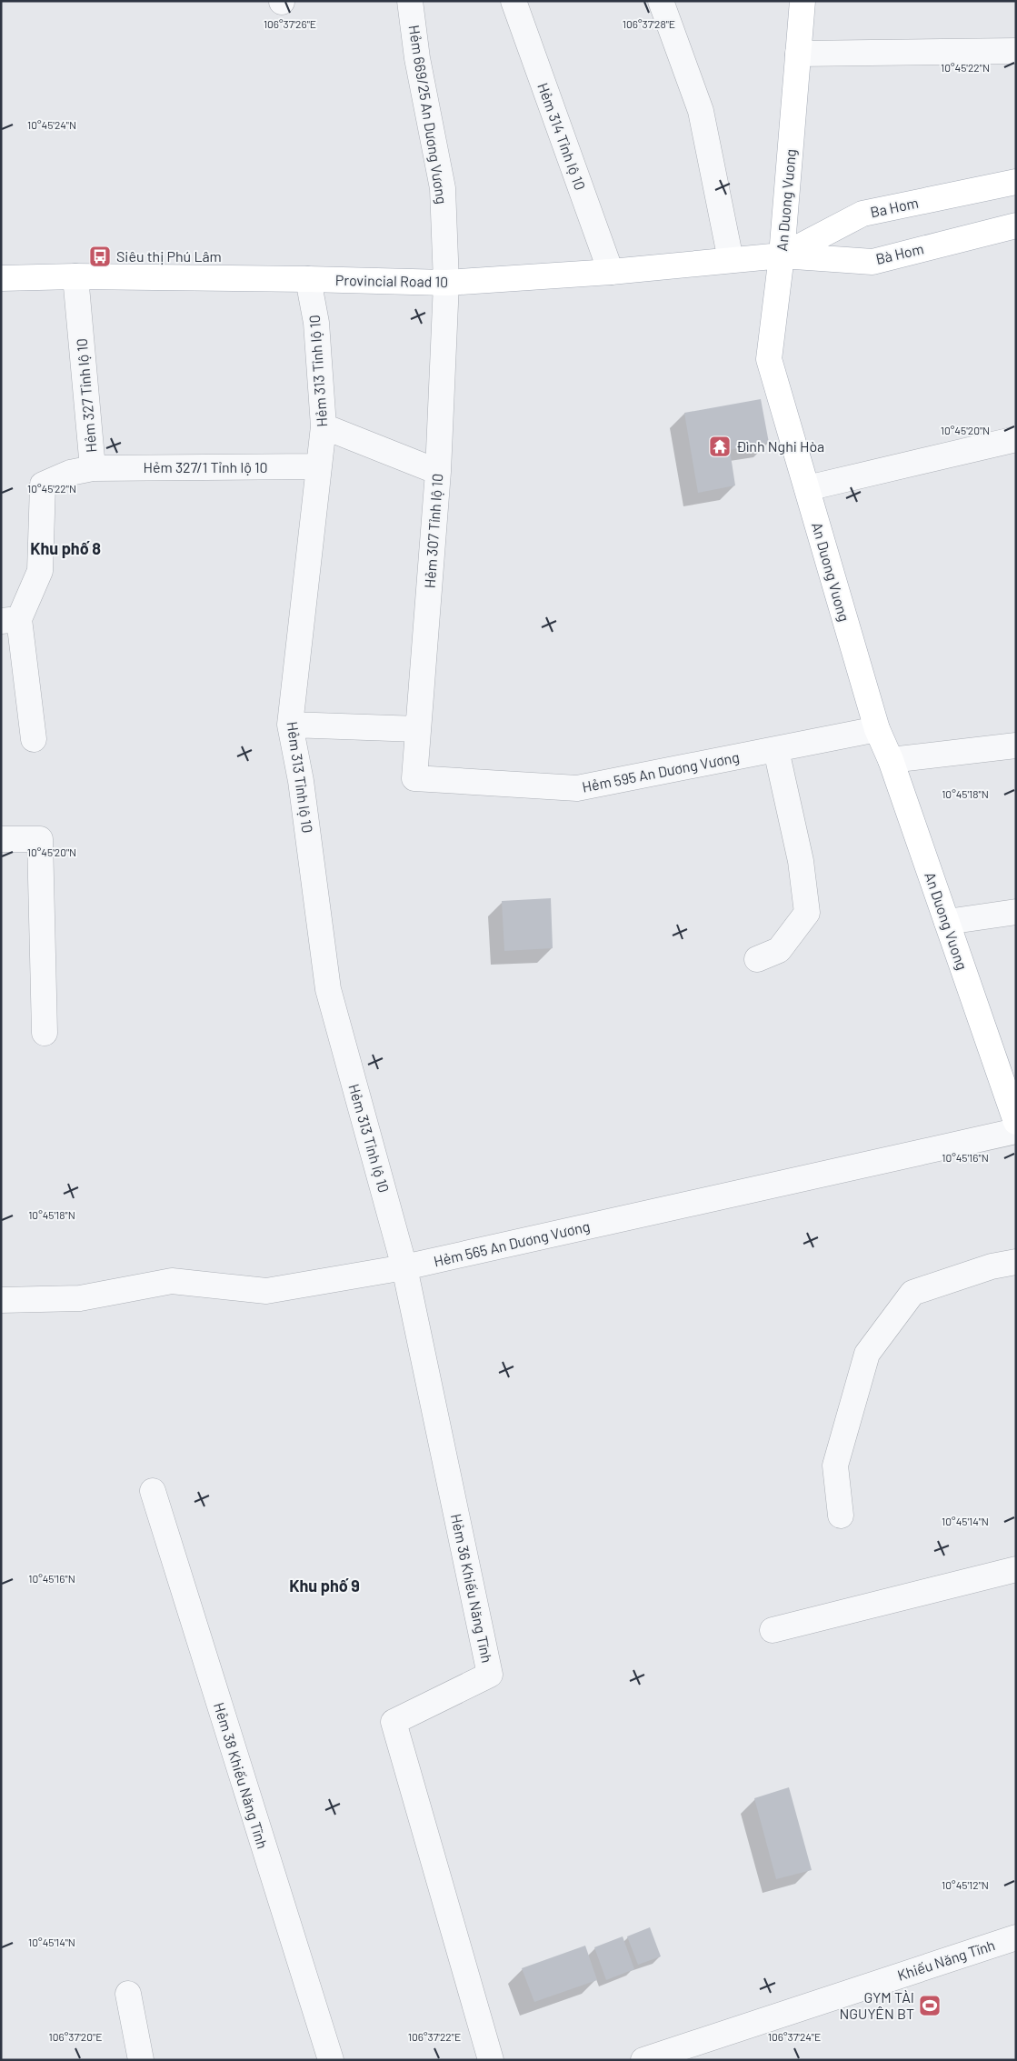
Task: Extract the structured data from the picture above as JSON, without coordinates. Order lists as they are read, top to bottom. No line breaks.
{"streets":{"main road":["An Duong Vuong","Ba Hom","Bà Hom","Provincial Road 10"],"street":["Hẻm 669/25 An Dương Vương","Hẻm 314 Tỉnh lộ 10","Hẻm 313 Tỉnh lộ 10","Hẻm 327 Tỉnh lộ 10","Hẻm 327/1 Tỉnh lộ 10","Hẻm 307 Tỉnh lộ 10","Hẻm 595 An Dương Vương","Hẻm 565 An Dương Vương","Hẻm 36 Khiếu Năng Tĩnh","Hẻm 38 Khiếu Năng Tĩnh","Khiếu Năng Tĩnh"]},"crossings":[["Hẻm 669/25 An Dương Vương","Provincial Road 10"],["Hẻm 669/25 An Dương Vương","Hẻm 307 Tỉnh lộ 10"],["Hẻm 314 Tỉnh lộ 10","Provincial Road 10"],["An Duong Vuong","Ba Hom"],["An Duong Vuong","Bà Hom"],["An Duong Vuong","Provincial Road 10"],["An Duong Vuong","Hẻm 595 An Dương Vương"],["Ba Hom","Bà Hom"],["Ba Hom","Provincial Road 10"],["Bà Hom","Provincial Road 10"],["Provincial Road 10","Hẻm 313 Tỉnh lộ 10"],["Provincial Road 10","Hẻm 327 Tỉnh lộ 10"],["Provincial Road 10","Hẻm 307 Tỉnh lộ 10"],["Hẻm 313 Tỉnh lộ 10","Hẻm 327/1 Tỉnh lộ 10"],["Hẻm 313 Tỉnh lộ 10","Hẻm 565 An Dương Vương"],["Hẻm 313 Tỉnh lộ 10","Hẻm 36 Khiếu Năng Tĩnh"],["Hẻm 327 Tỉnh lộ 10","Hẻm 327/1 Tỉnh lộ 10"],["Hẻm 307 Tỉnh lộ 10","Hẻm 595 An Dương Vương"],["Hẻm 565 An Dương Vương","Hẻm 36 Khiếu Năng Tĩnh"]],"districts":["Khu phố 8","Khu phố 9"],"places":{"bus stop":["Siêu thị Phú Lâm"],"temple":["Đình Nghi Hòa"],"sports":["GYM TÀI NGUYÊN BT"]},"coordinates":["106°37'26\"E","106°37'28\"E","10°45'22\"N","10°45'24\"N","10°45'20\"N","10°45'18\"N","10°45'16\"N","10°45'14\"N","10°45'12\"N","106°37'20\"E","106°37'22\"E","106°37'24\"E"]}
